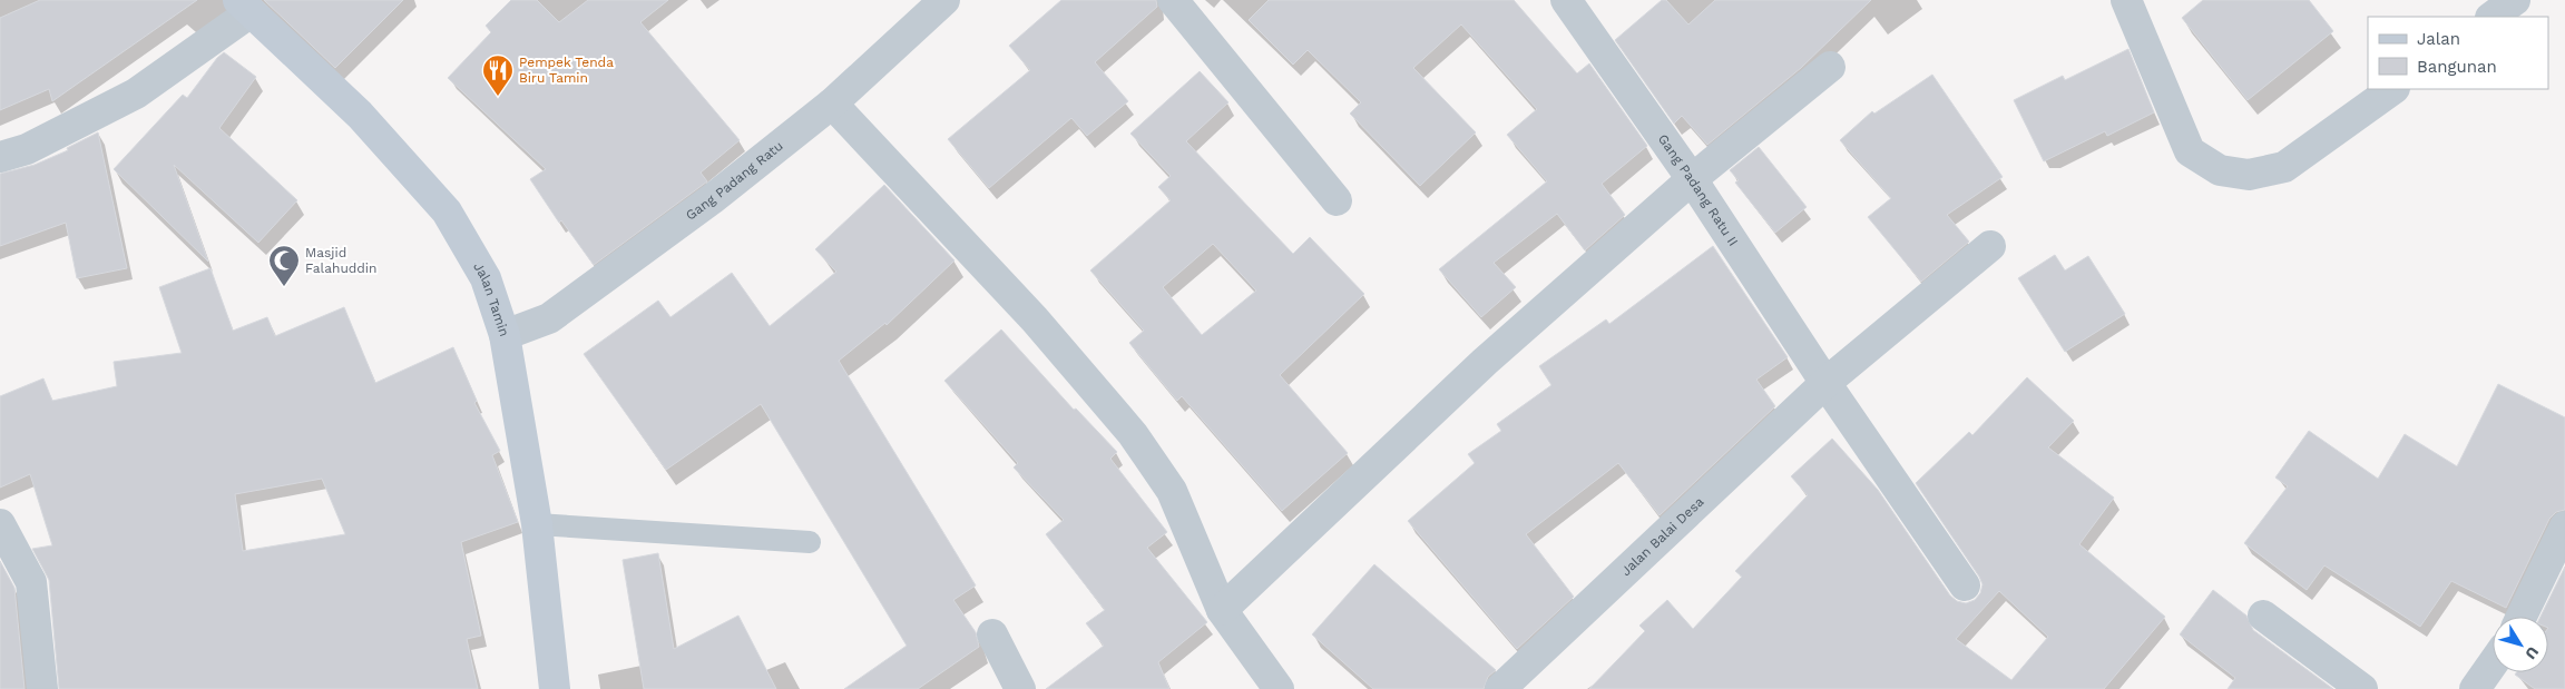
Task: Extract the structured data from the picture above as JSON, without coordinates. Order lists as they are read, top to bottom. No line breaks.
{"streets":{"main road":["Jalan Tamin"],"street":["Gang Padang Ratu","Gang Padang Ratu II","Jalan Balai Desa"]},"crossings":[["Gang Padang Ratu","Jalan Tamin"],["Gang Padang Ratu II","Jalan Balai Desa"]],"places":{"restaurant":["Pempek Tenda Biru Tamin"],"mosque":["Masjid Falahuddin"]},"legend":["Jalan","Bangunan"],"north":"bottom right"}
